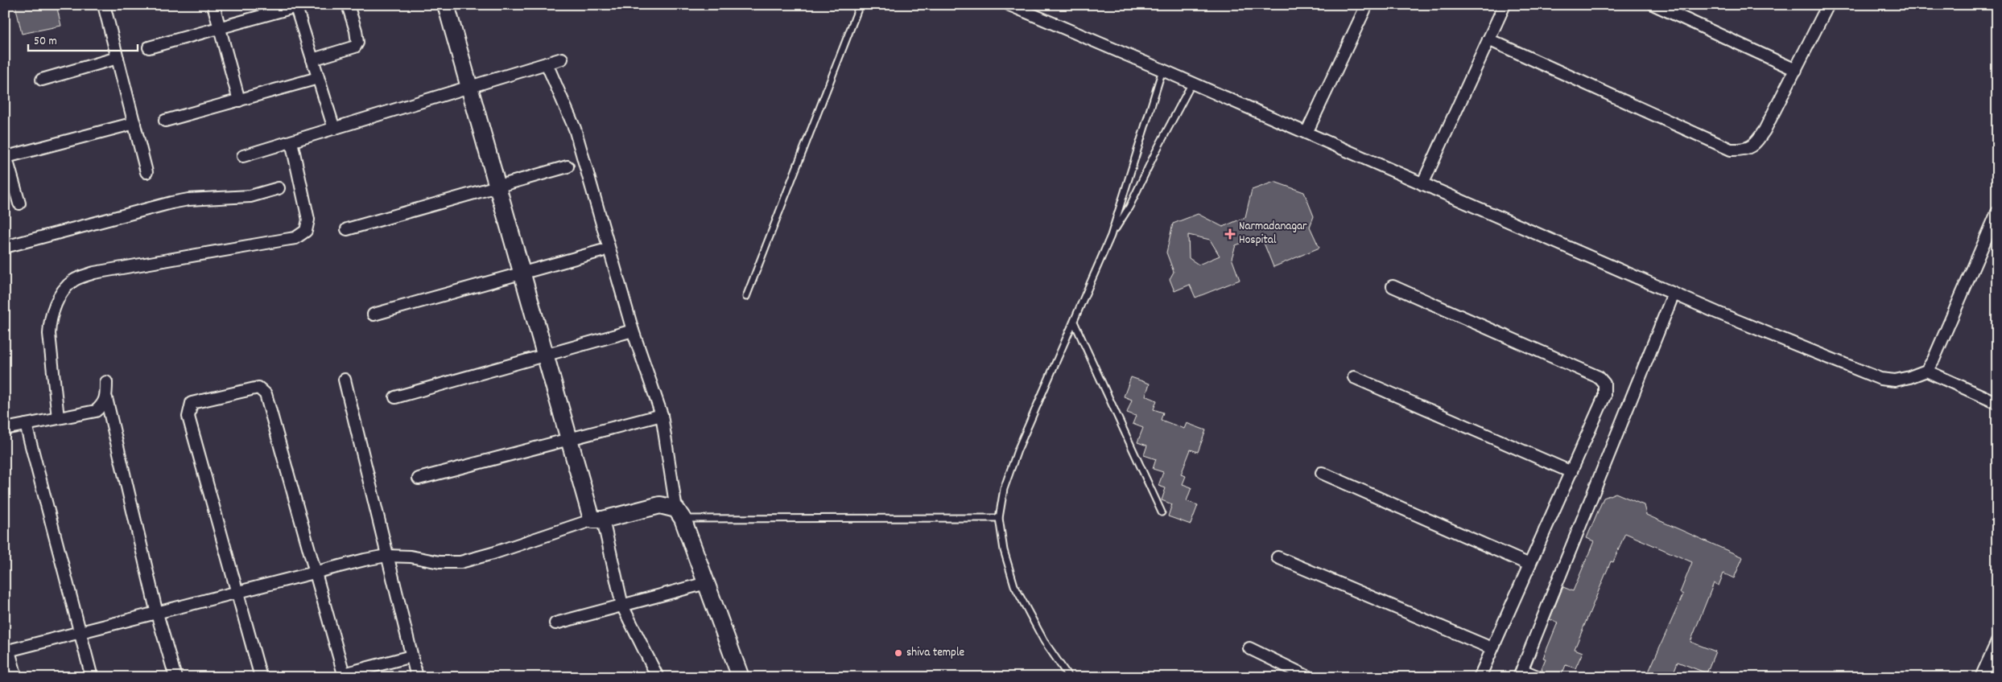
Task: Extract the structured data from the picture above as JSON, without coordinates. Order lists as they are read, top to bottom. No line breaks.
{"places":{"health":["Narmadanagar Hospital"],"other":["shiva temple"]},"scale_bar":"50 m"}
